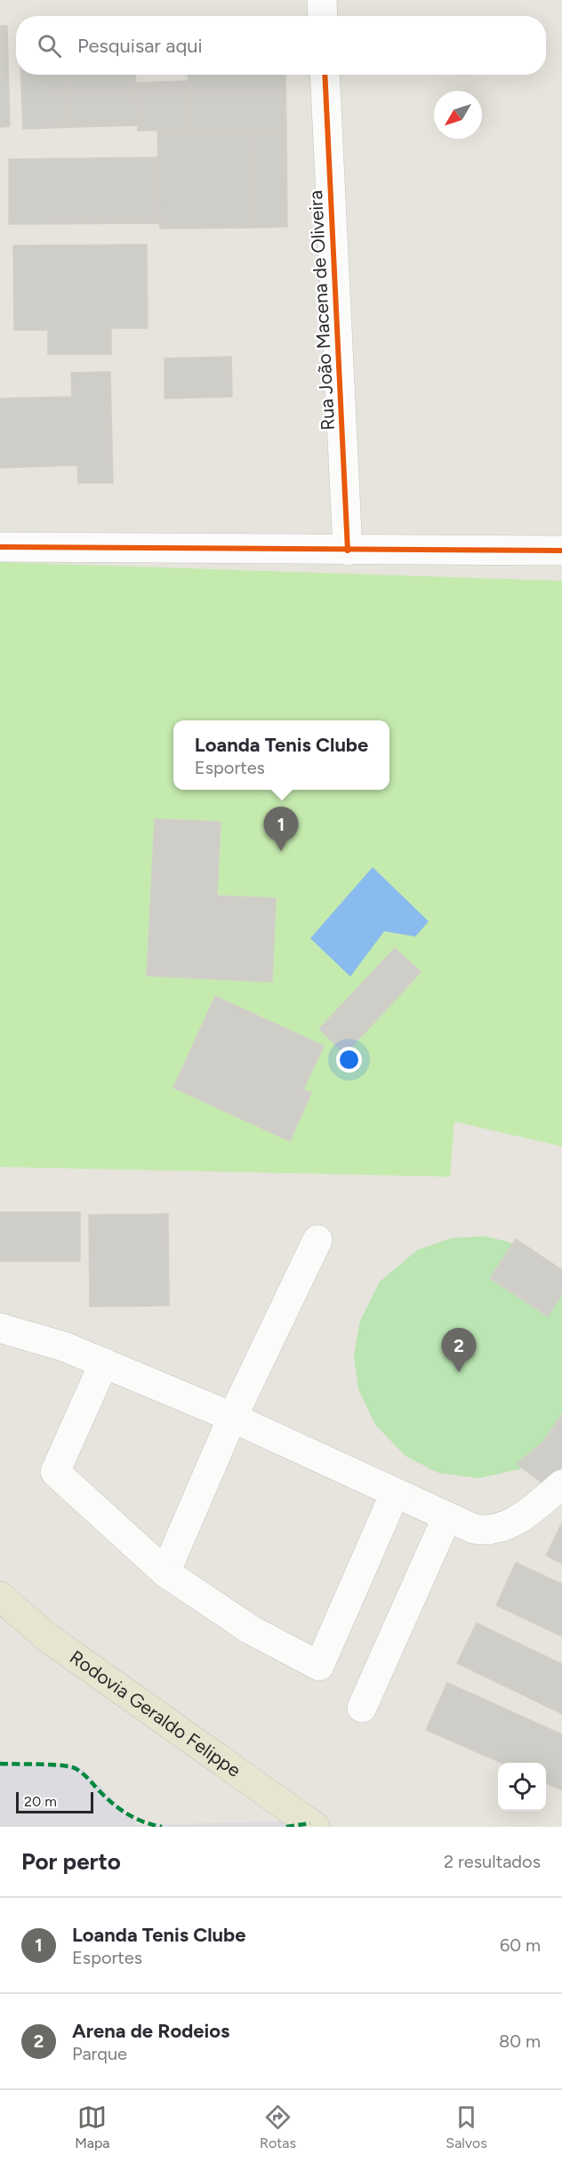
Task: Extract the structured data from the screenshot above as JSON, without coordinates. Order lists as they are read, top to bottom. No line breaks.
{"streets":{"main road":["Rodovia Geraldo Felippe"],"street":["Rua João Macena de Oliveira"]},"scale_bar":"20 m","north":"bottom left","page":{"search":"Pesquisar aqui","popup":["Loanda Tenis Clube","Esportes"],"pins":["1","2"],"scale":"20 m","heading":["Por perto","2 resultados"],"list":[{"mark":"1","name":"Loanda Tenis Clube","note":"Esportes","value":"60 m"},{"mark":"2","name":"Arena de Rodeios","note":"Parque","value":"80 m"}],"nav":["Mapa","Rotas","Salvos"]}}
